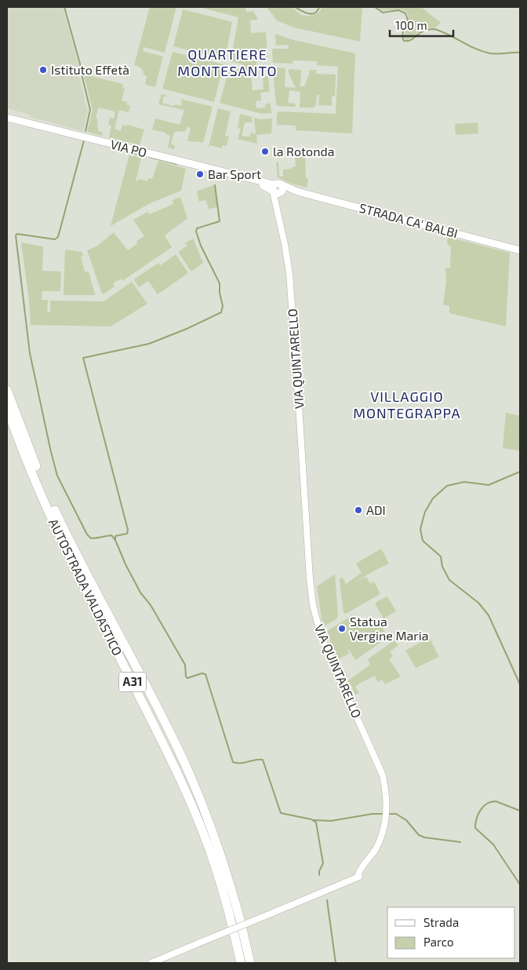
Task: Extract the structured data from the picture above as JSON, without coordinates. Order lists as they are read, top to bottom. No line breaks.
{"streets":{"highway":["AUTOSTRADA VALDASTICO","A31"],"main road":["VIA PO","STRADA CA' BALBI"],"street":["VIA QUINTARELLO"]},"crossings":[["VIA PO","STRADA CA' BALBI"],["VIA PO","VIA QUINTARELLO"],["STRADA CA' BALBI","VIA QUINTARELLO"]],"districts":["QUARTIERE MONTESANTO","VILLAGGIO MONTEGRAPPA"],"places":["Istituto Effetà","la Rotonda","Bar Sport","ADI","Statua Vergine Maria"],"legend":["Strada","Parco"],"scale_bar":"100 m"}
